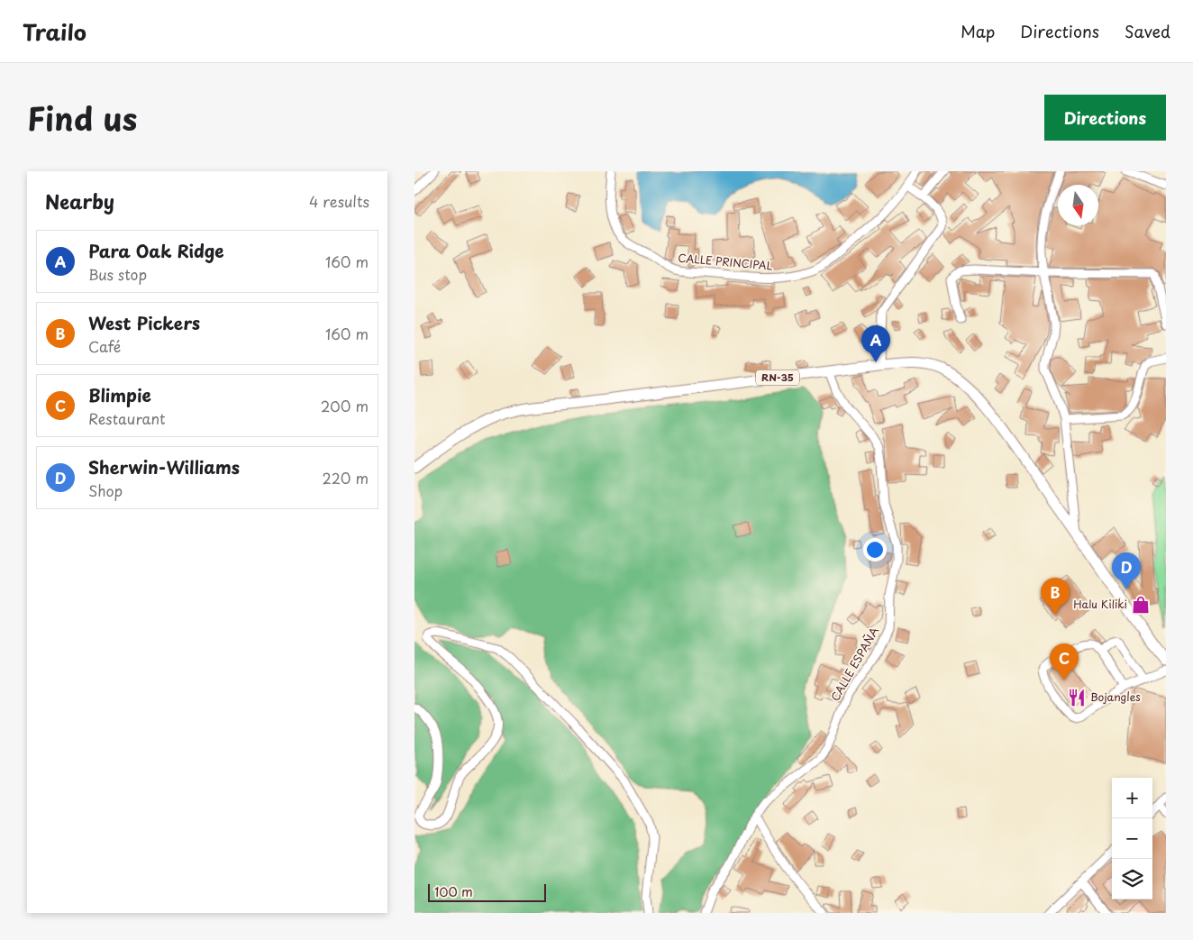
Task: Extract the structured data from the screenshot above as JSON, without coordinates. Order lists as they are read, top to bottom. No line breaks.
{"streets":{"main road":["RN-35"],"street":["CALLE PRINCIPAL","CALLE ESPAÑA"]},"crossings":[["RN-35","CALLE ESPAÑA"]],"places":{"shop":["Halu Kiliki"],"restaurant":["Bojangles"]},"scale_bar":"100 m","north":"bottom","page":{"header":"Trailo","nav":["Map","Directions","Saved"],"title":"Find us","buttons":"Directions","heading":["Nearby","4 results"],"list":[{"mark":"A","name":"Para Oak Ridge","note":"Bus stop","value":"160 m"},{"mark":"B","name":"West Pickers","note":"Café","value":"160 m"},{"mark":"C","name":"Blimpie","note":"Restaurant","value":"200 m"},{"mark":"D","name":"Sherwin-Williams","note":"Shop","value":"220 m"}],"pins":["A","D","B","C"],"map_buttons":["+","−"],"scale":"100 m"}}
